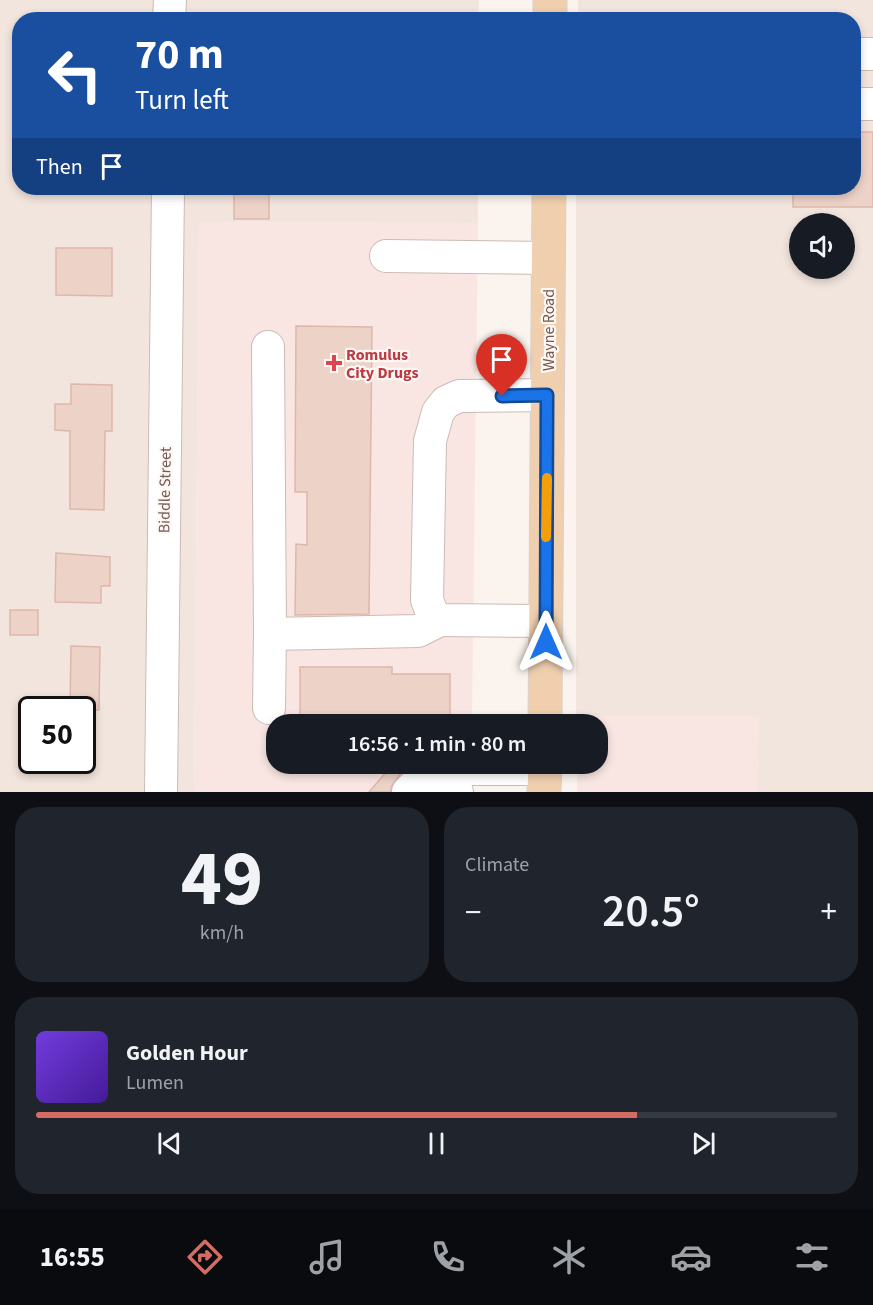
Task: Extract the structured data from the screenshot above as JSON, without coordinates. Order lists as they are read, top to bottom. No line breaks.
{"streets":{"main road":["Wayne Road"],"street":["Biddle Street"]},"places":{"health":["Romulus City Drugs"]},"page":{"turn":["70 m","Turn left"],"then":"Then","limit":"50","trip":"16:56 · 1 min · 80 m","tile":[["49","km/h"],"Climate"],"heat":["−","20.5°","+"],"song":["Golden Hour","Lumen"],"tabs":"16:55"}}
